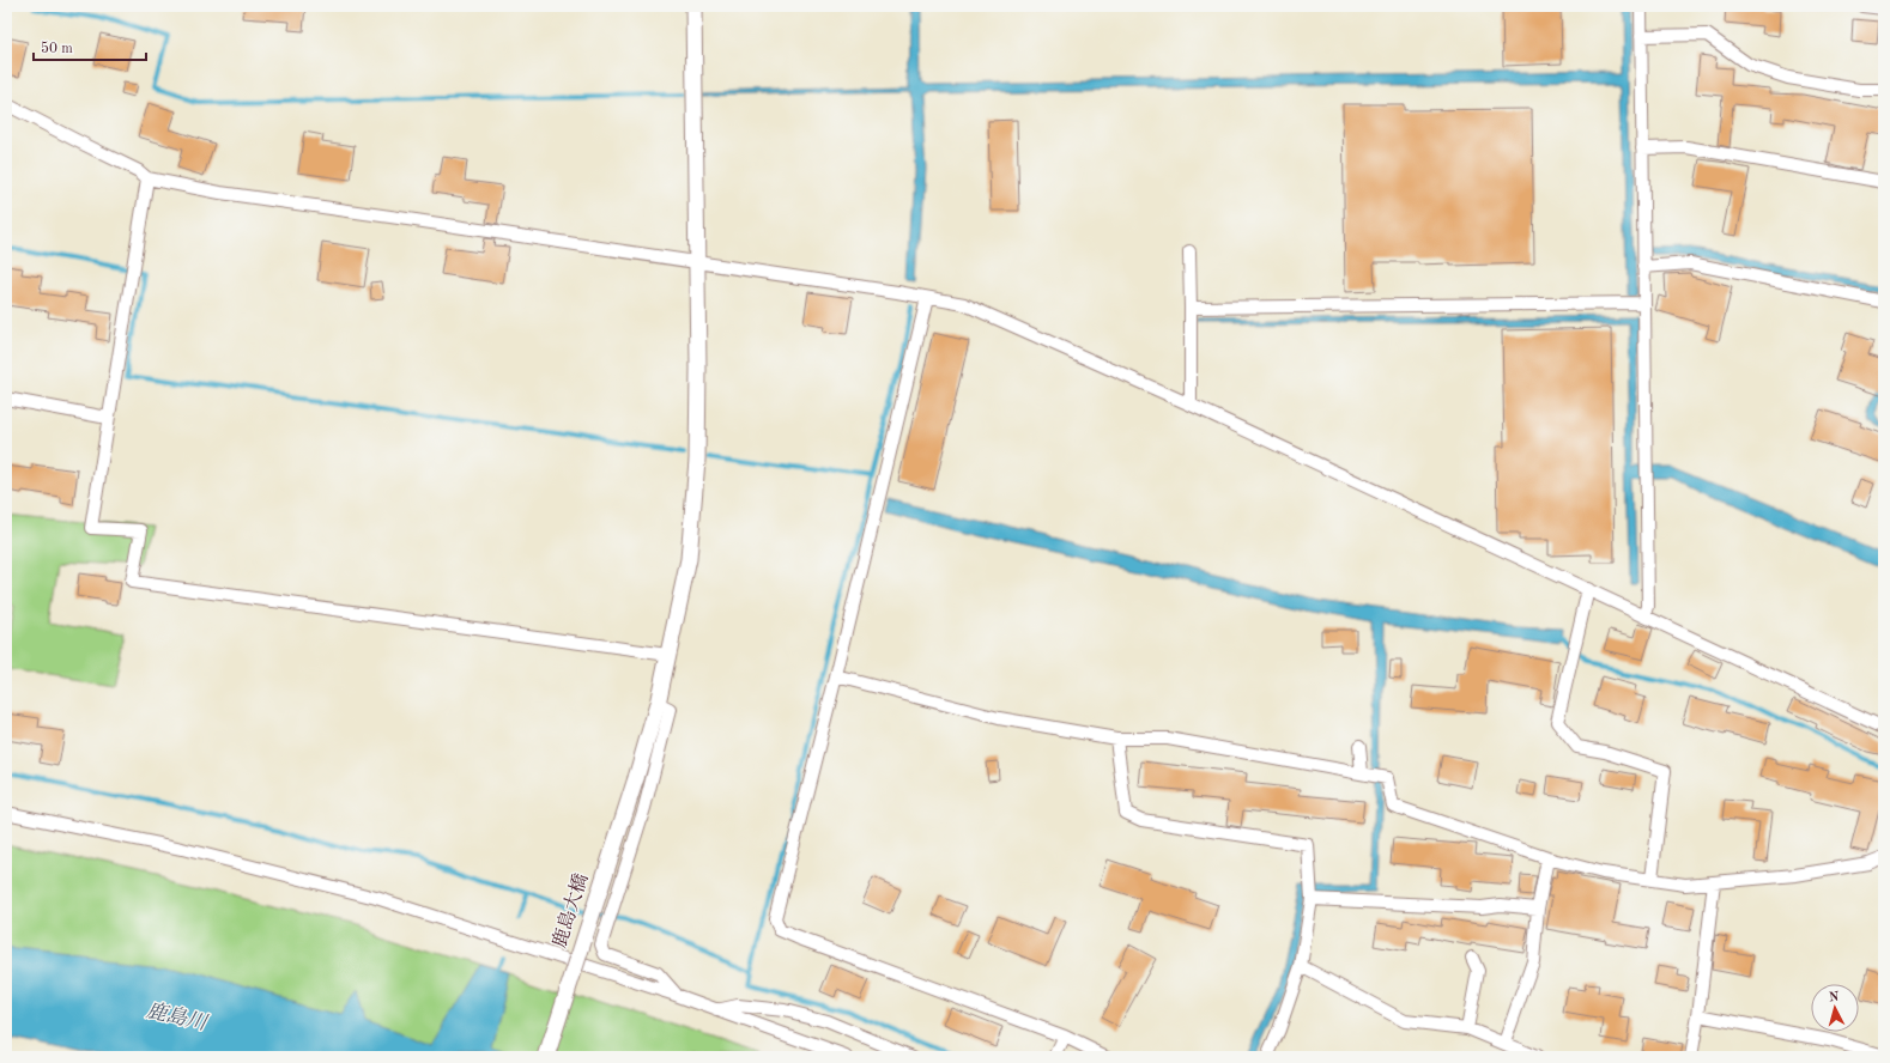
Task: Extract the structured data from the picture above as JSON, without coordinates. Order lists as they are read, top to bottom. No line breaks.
{"streets":{"street":["鹿島大橋"]},"water":["鹿島川"],"scale_bar":"50 m","north":"top"}
